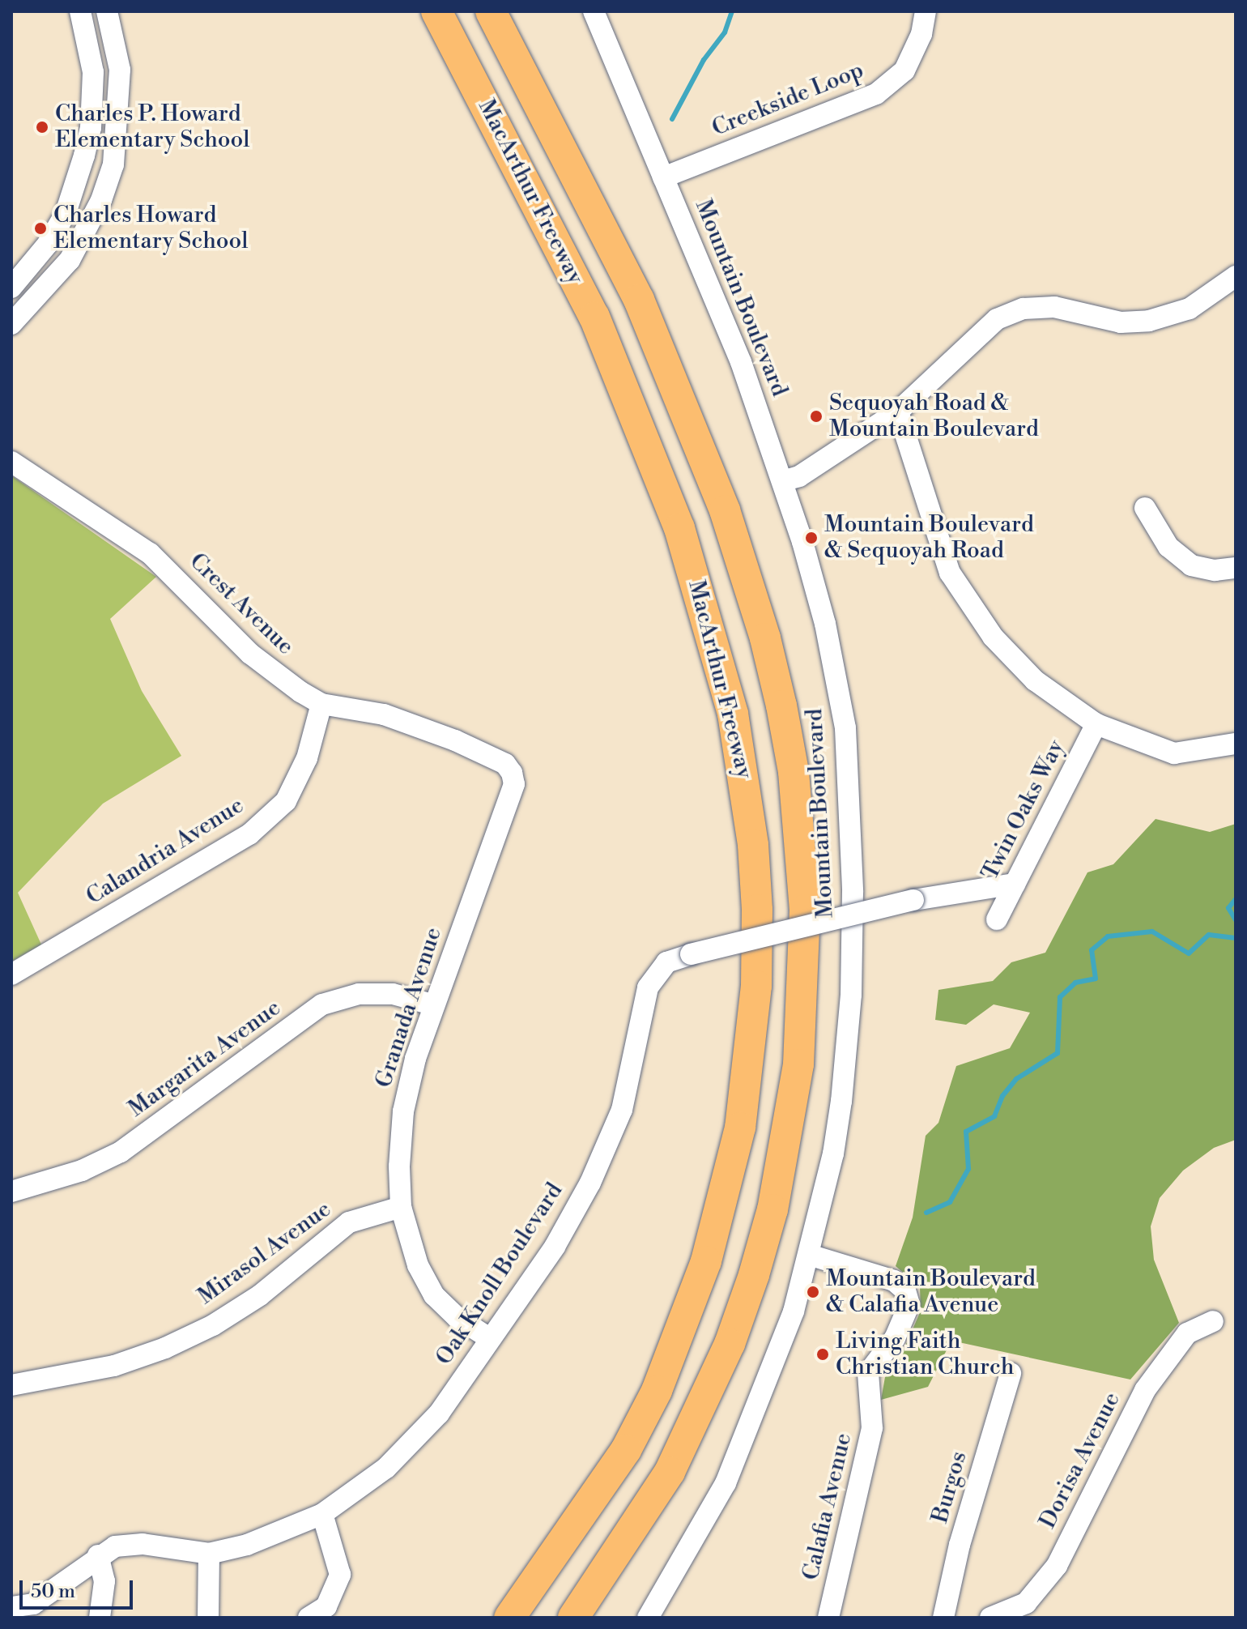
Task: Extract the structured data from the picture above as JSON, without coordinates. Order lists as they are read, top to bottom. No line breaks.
{"streets":{"highway":["MacArthur Freeway"],"street":["Creekside Loop","Mountain Boulevard","Crest Avenue","Twin Oaks Way","Calandria Avenue","Granada Avenue","Margarita Avenue","Mirasol Avenue","Oak Knoll Boulevard","Dorisa Avenue","Burgos","Calafia Avenue"]},"crossings":[["Creekside Loop","Mountain Boulevard"],["Mountain Boulevard","Calafia Avenue"],["Crest Avenue","Calandria Avenue"],["Crest Avenue","Granada Avenue"],["Twin Oaks Way","Oak Knoll Boulevard"],["Granada Avenue","Margarita Avenue"],["Granada Avenue","Mirasol Avenue"],["Granada Avenue","Oak Knoll Boulevard"]],"places":["Charles P. Howard Elementary School","Charles Howard Elementary School","Sequoyah Road & Mountain Boulevard","Mountain Boulevard & Sequoyah Road","Mountain Boulevard & Calafia Avenue","Living Faith Christian Church"],"scale_bar":"50 m"}
